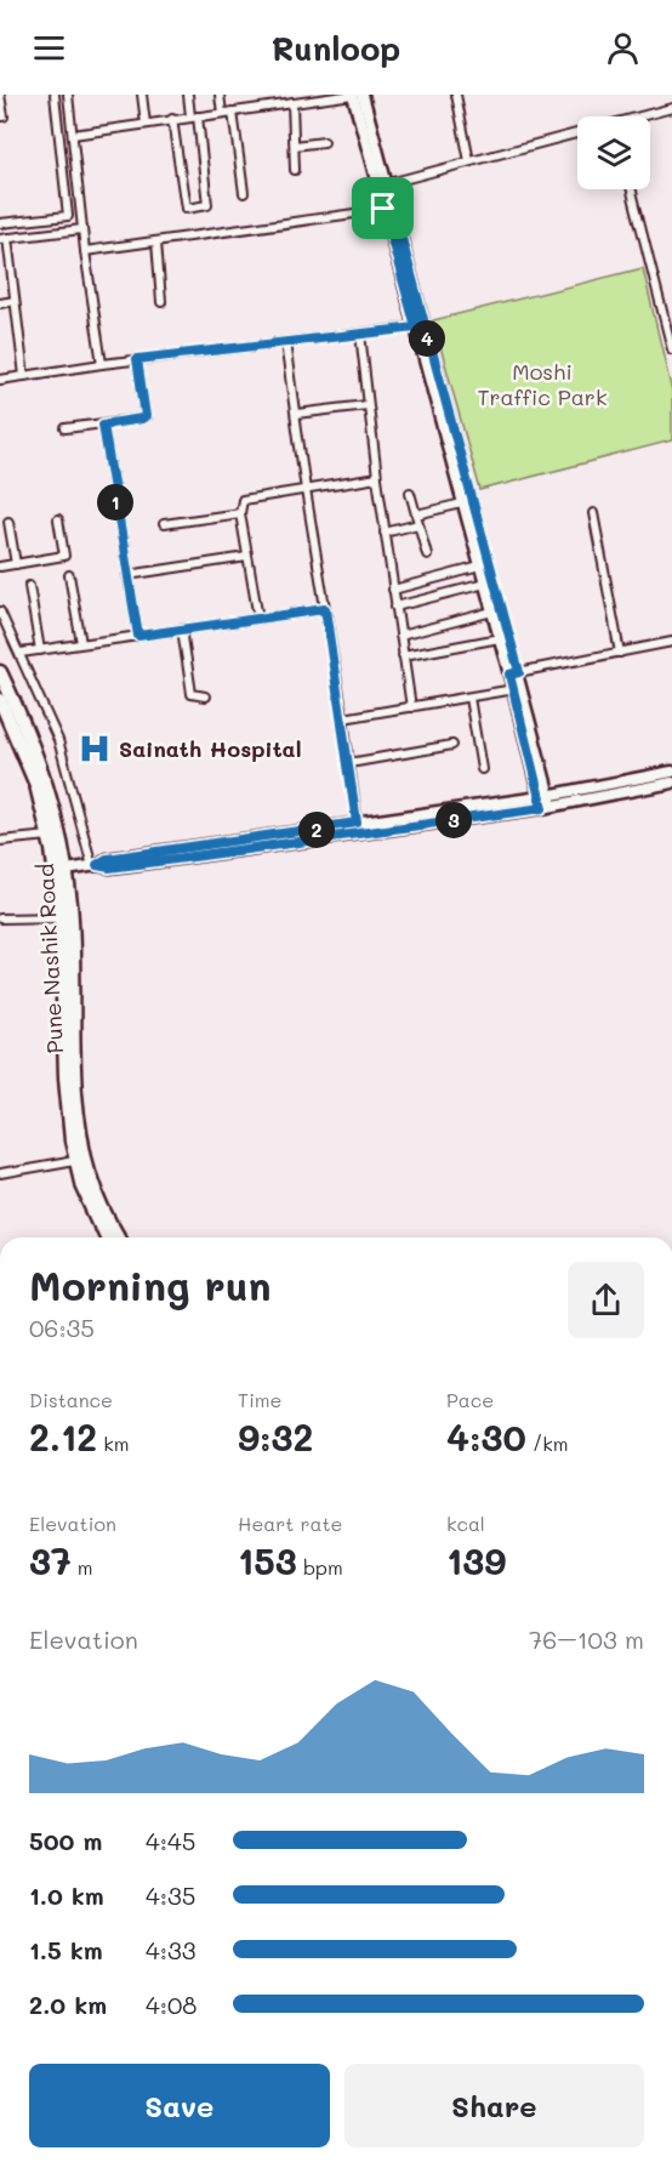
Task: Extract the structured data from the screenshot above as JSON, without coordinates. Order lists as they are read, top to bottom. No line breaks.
{"streets":{"highway":["Pune Nashik Road"]},"parks":["Moshi Traffic Park"],"places":{"hospital":["Sainath Hospital"]},"page":{"header":"Runloop","pins":["4","1","3","2"],"heading":["Morning run","06:35"],"stats":[["Distance","2.12 km"],["Time","9:32"],["Pace","4:30 /km"],["Elevation","37 m"],["Heart rate","153 bpm"],["kcal","139"]],"chart":["Elevation","76–103 m"],"list":[{"name":"500 m","note":"4:45"},{"name":"1.0 km","note":"4:35"},{"name":"1.5 km","note":"4:33"},{"name":"2.0 km","note":"4:08"}],"buttons":["Save","Share"]}}
